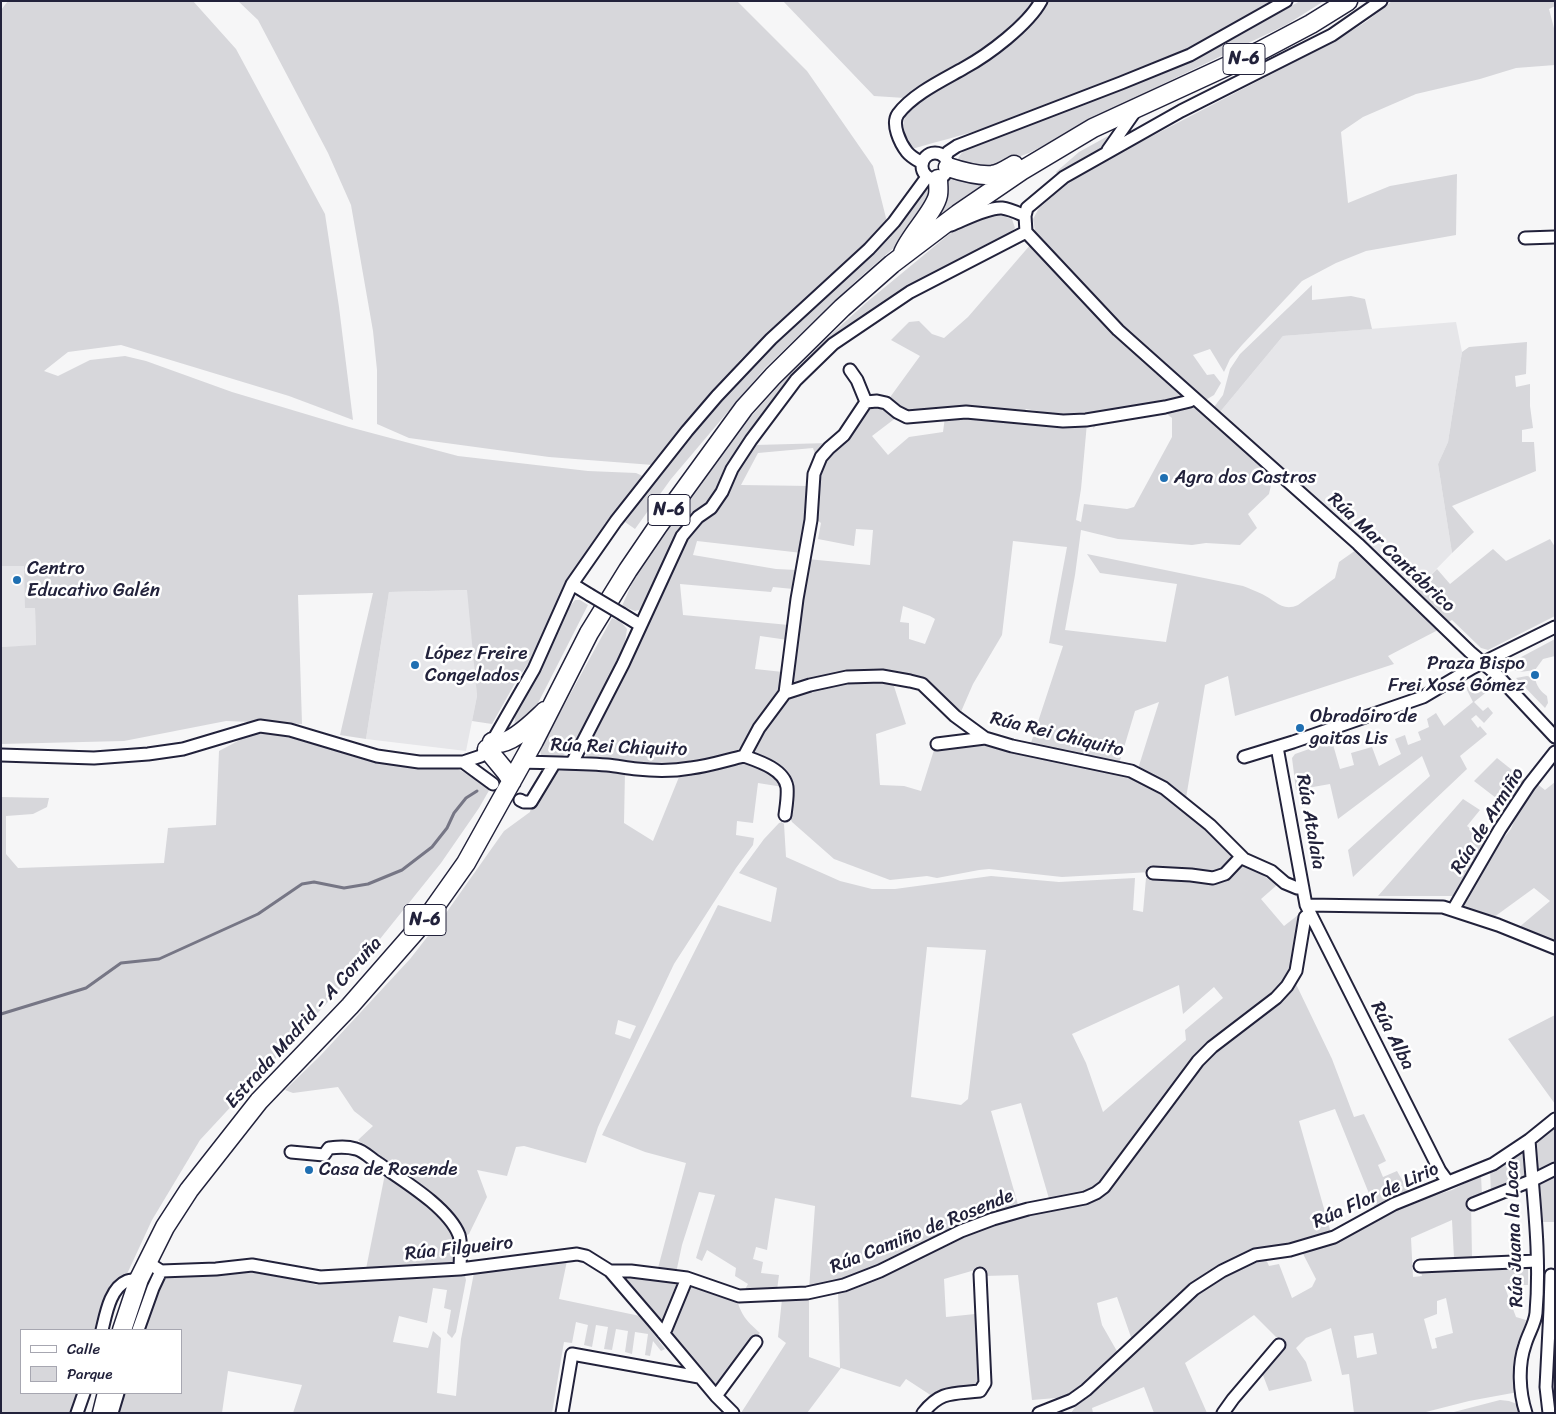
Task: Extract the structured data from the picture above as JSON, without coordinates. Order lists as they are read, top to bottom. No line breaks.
{"streets":{"highway":["N-6","Estrada Madrid - A Coruña"],"street":["Rúa Mar Cantábrico","Rúa Rei Chiquito","Rúa de Armiño","Rúa Atalaia","Rúa Alba","Rúa Flor de Lirio","Rúa Camiño de Rosende","Rúa Juana la Loca","Rúa Filgueiro"]},"crossings":[["Rúa Rei Chiquito","Rúa Atalaia"],["Rúa Rei Chiquito","Estrada Madrid - A Coruña"],["Rúa Atalaia","Rúa Alba"],["Rúa Atalaia","Rúa Camiño de Rosende"],["Estrada Madrid - A Coruña","Rúa Filgueiro"],["Rúa Alba","Rúa Flor de Lirio"],["Rúa Alba","Rúa Camiño de Rosende"],["Rúa Flor de Lirio","Rúa Juana la Loca"],["Rúa Camiño de Rosende","Rúa Filgueiro"]],"places":["Agra dos Castros","Centro Educativo Galén","López Freire Congelados","Praza Bispo Frei Xosé Gómez","Obradoiro de gaitas Lis","Casa de Rosende"],"legend":["Calle","Parque"]}
